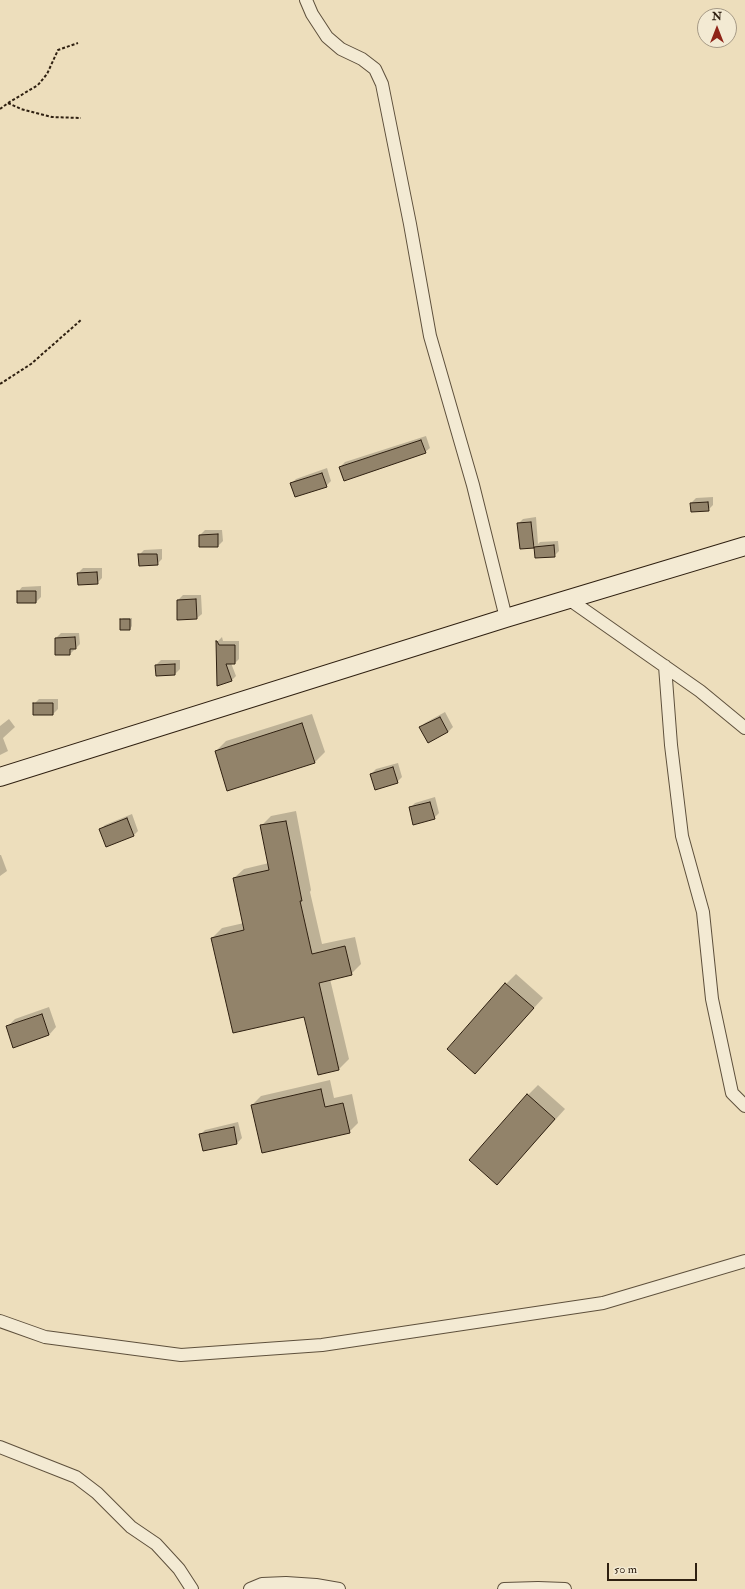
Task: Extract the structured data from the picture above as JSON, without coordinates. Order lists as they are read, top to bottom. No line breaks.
{"scale_bar":"50 m","north":"top"}
